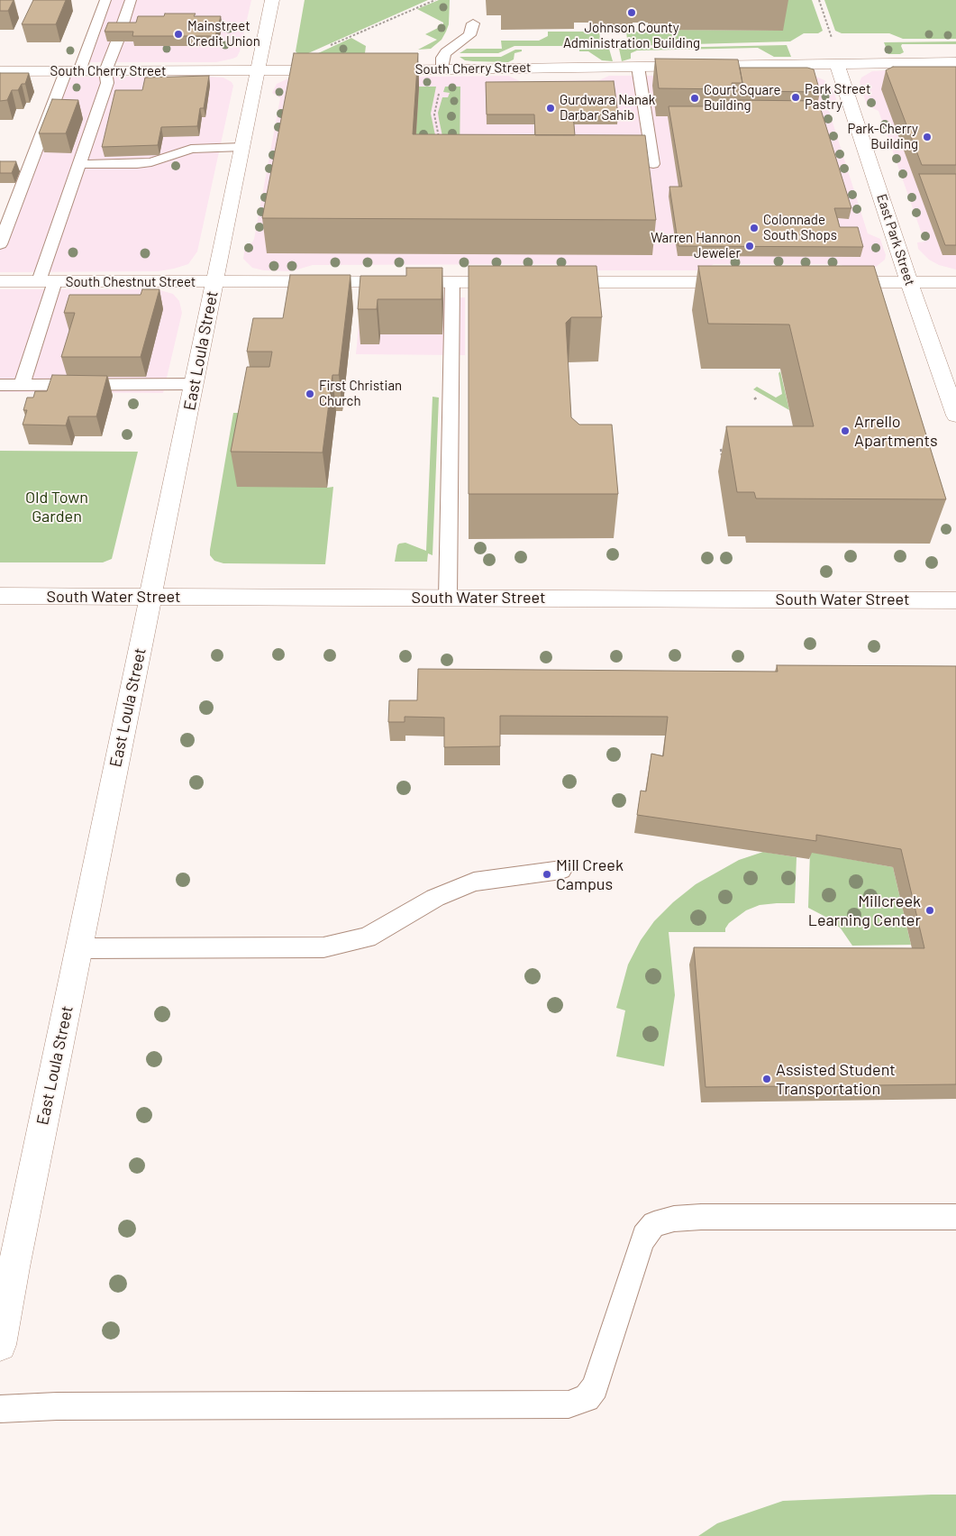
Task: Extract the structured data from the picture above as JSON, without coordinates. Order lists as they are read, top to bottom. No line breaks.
{"streets":{"street":["South Cherry Street","East Park Street","South Chestnut Street","East Loula Street","South Water Street"]},"crossings":[["South Cherry Street","East Park Street"],["South Cherry Street","East Loula Street"],["South Chestnut Street","East Loula Street"],["East Loula Street","South Water Street"]],"parks":["Old Town Garden"],"places":["Johnson County Administration Building","Mainstreet Credit Union","Park Street Pastry","Court Square Building","Gurdwara Nanak Darbar Sahib","Park-Cherry Building","Colonnade South Shops","Warren Hannon Jeweler","First Christian Church","Arrello Apartments","Mill Creek Campus","Millcreek Learning Center","Assisted Student Transportation"]}
